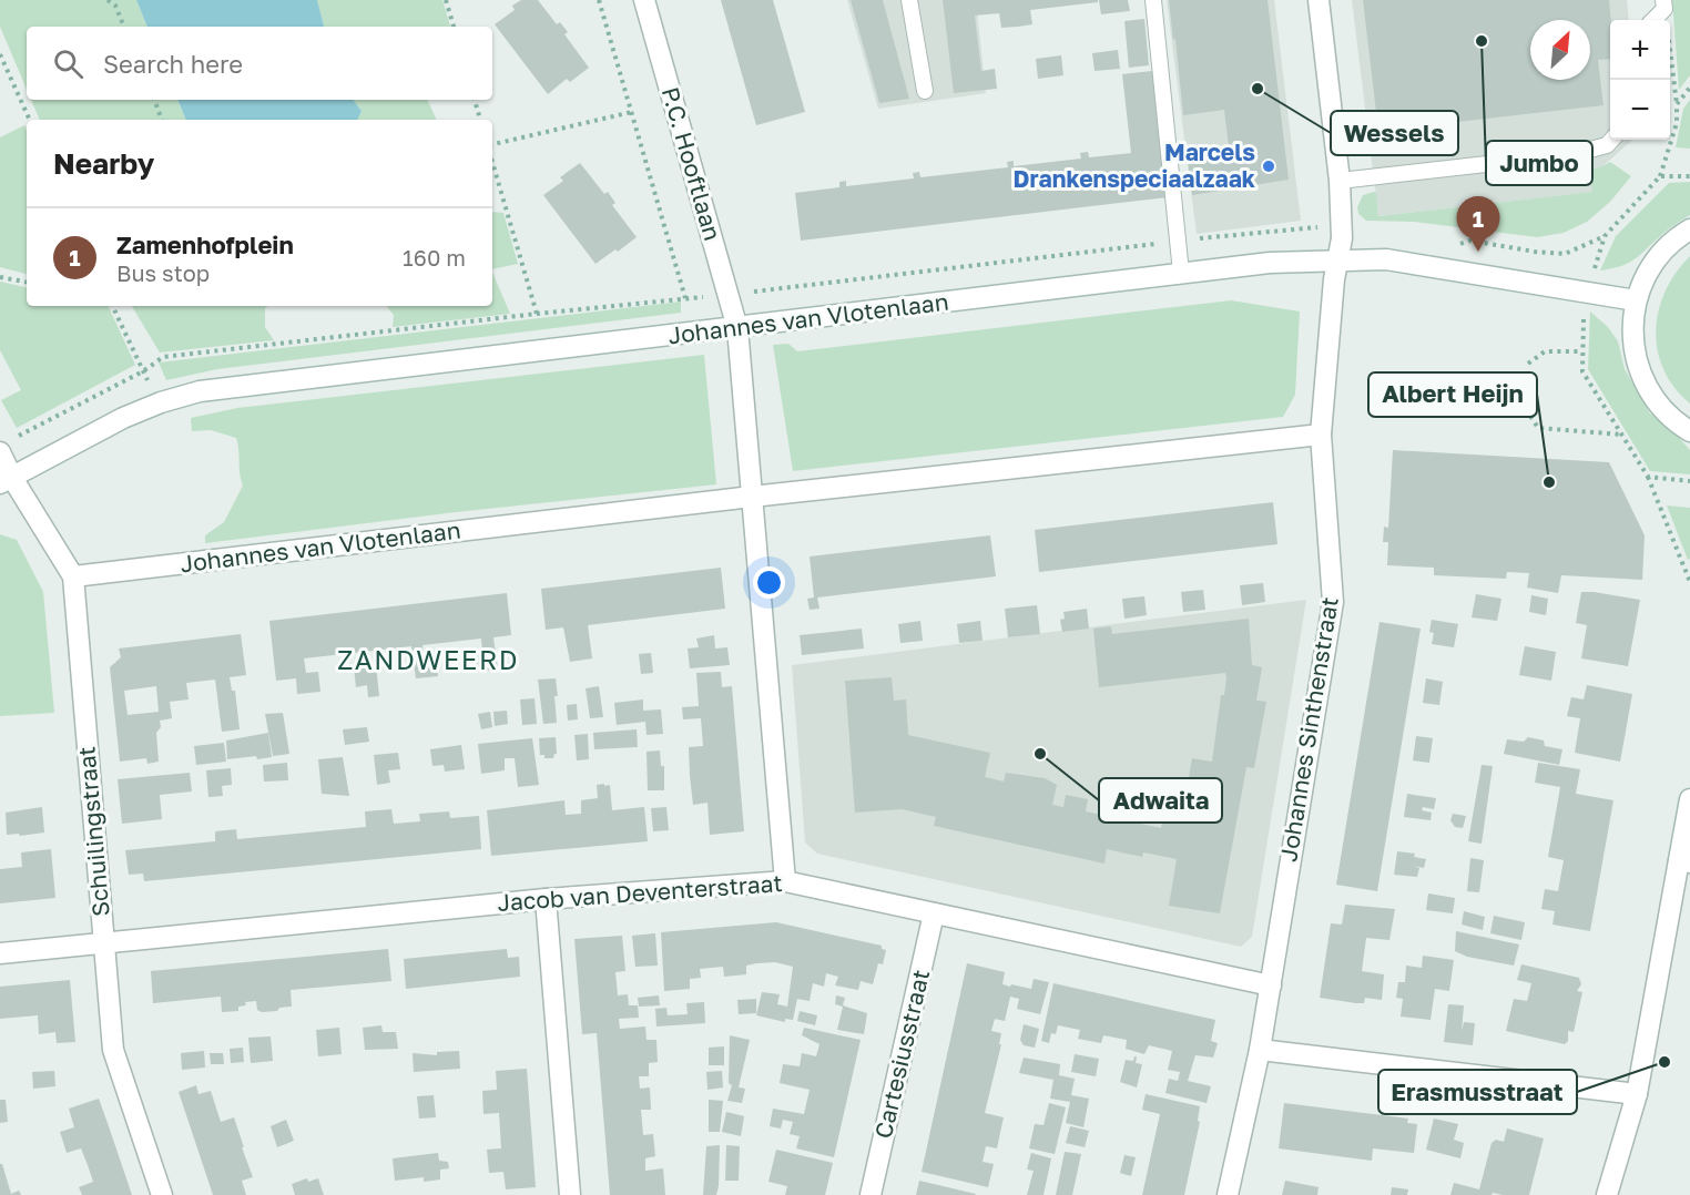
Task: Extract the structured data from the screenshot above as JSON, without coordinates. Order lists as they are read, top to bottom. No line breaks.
{"streets":{"street":["P.C. Hooftlaan","Johannes van Vlotenlaan","Johannes Sinthenstraat","Schuilingstraat","Jacob van Deventerstraat","Cartesiusstraat"]},"crossings":[["P.C. Hooftlaan","Johannes van Vlotenlaan"],["P.C. Hooftlaan","Jacob van Deventerstraat"],["Johannes van Vlotenlaan","Johannes Sinthenstraat"],["Johannes van Vlotenlaan","Schuilingstraat"],["Johannes Sinthenstraat","Jacob van Deventerstraat"],["Schuilingstraat","Jacob van Deventerstraat"],["Jacob van Deventerstraat","Cartesiusstraat"]],"districts":["ZANDWEERD"],"places":["Jumbo","Wessels","Marcels Drankenspeciaalzaak","Albert Heijn","Adwaita","Erasmusstraat"],"north":"top right","page":{"map_buttons":["+","−"],"search":"Search here","heading":"Nearby","pins":"1","list":[{"mark":"1","name":"Zamenhofplein","note":"Bus stop","value":"160 m"}]}}
